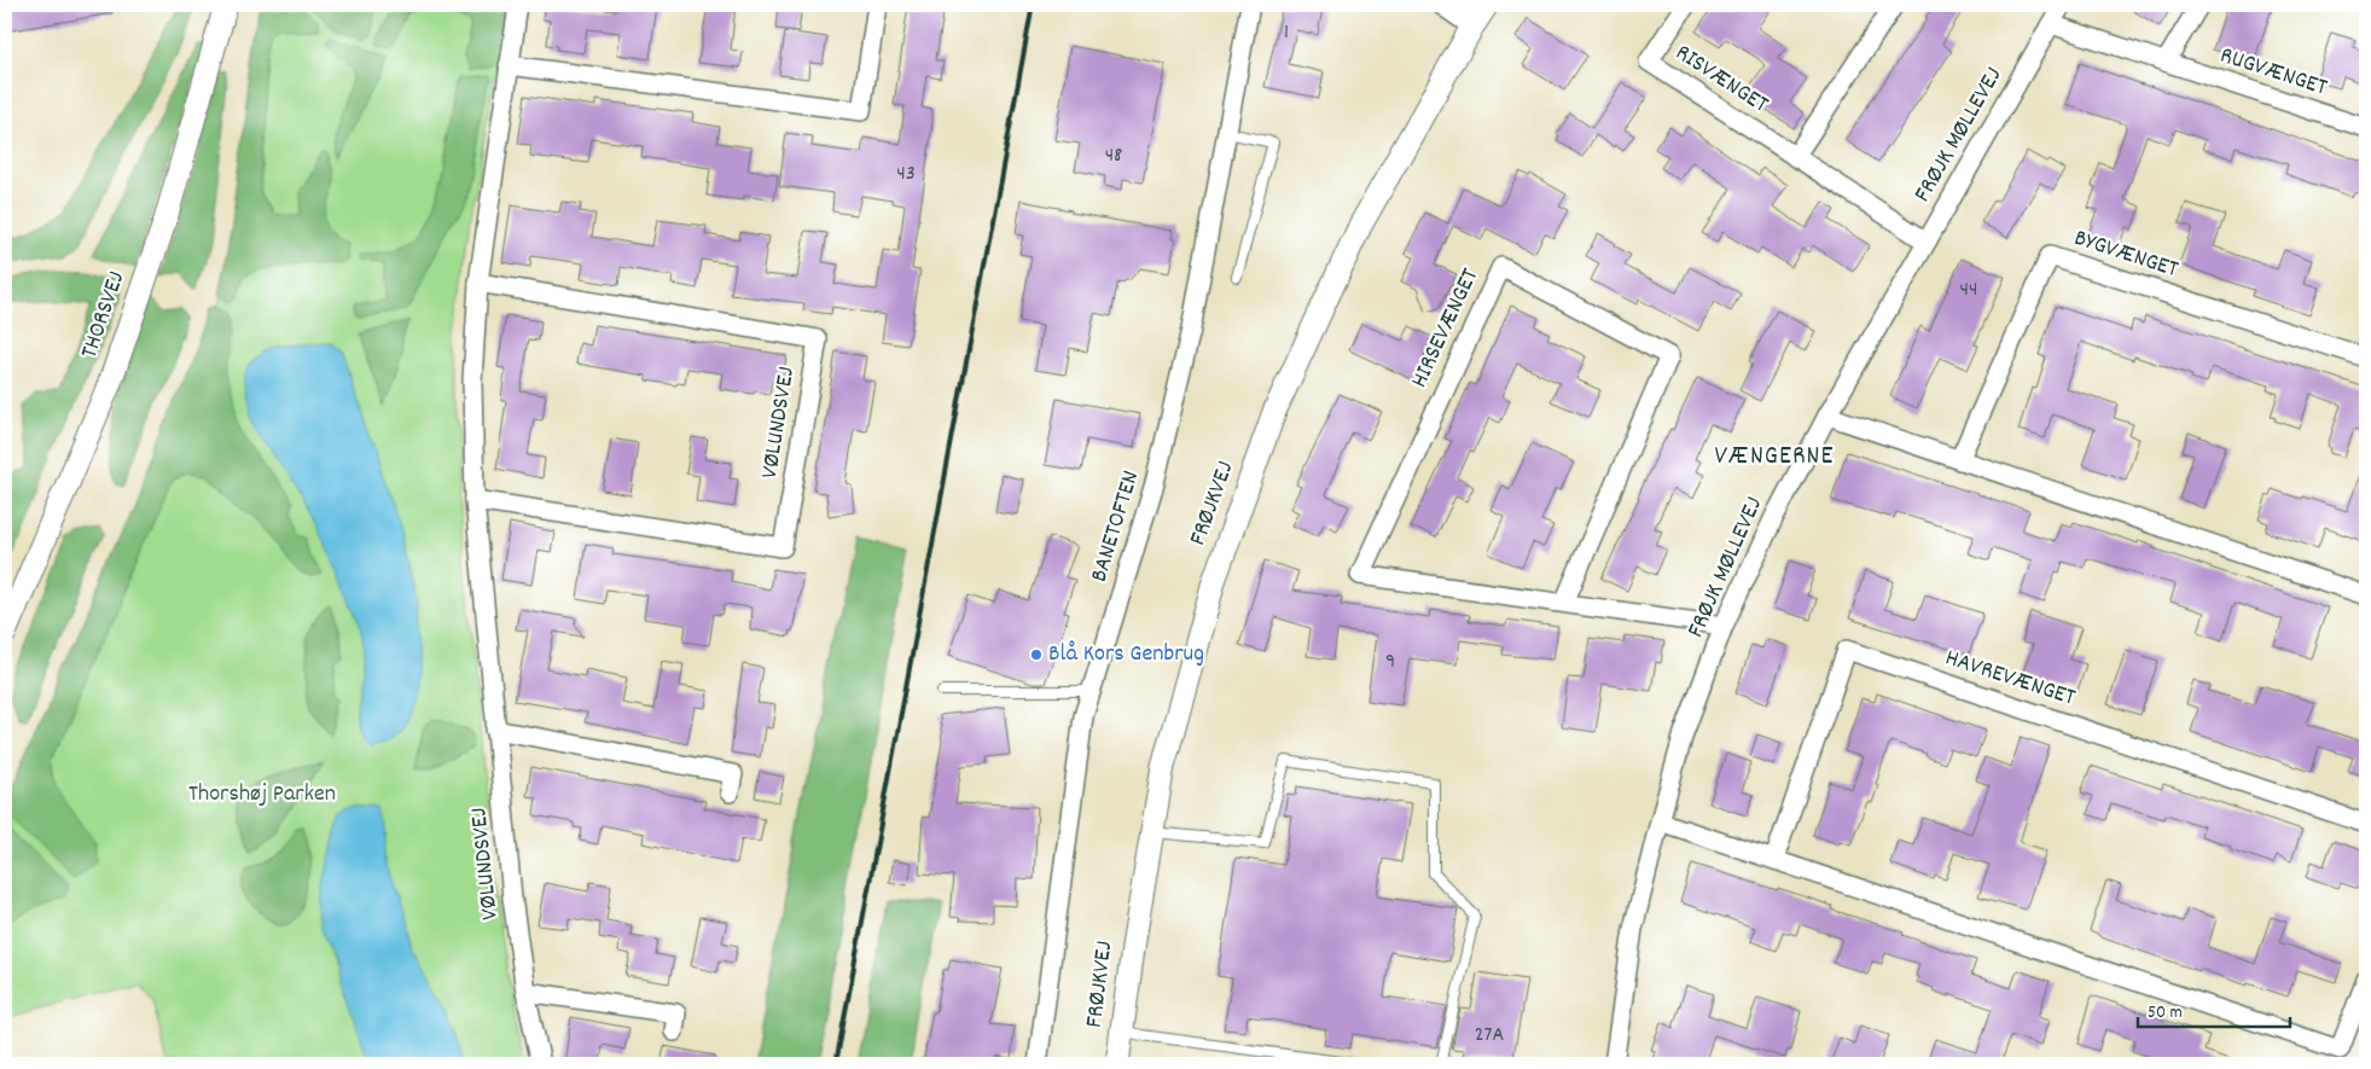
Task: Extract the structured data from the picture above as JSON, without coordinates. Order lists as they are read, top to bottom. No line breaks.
{"streets":{"street":["RUGVÆNGET","RISVÆNGET","FRØJK MØLLEVEJ","BYGVÆNGET","THORSVEJ","HIRSEVÆNGET","VØLUNDSVEJ","FRØJKVEJ","BANETOFTEN","HAVREVÆNGET"]},"crossings":[["RUGVÆNGET","FRØJK MØLLEVEJ"],["RISVÆNGET","FRØJK MØLLEVEJ"],["FRØJK MØLLEVEJ","HIRSEVÆNGET"]],"districts":["VÆNGERNE"],"parks":["Thorshøj Parken"],"places":["Blå Kors Genbrug"],"house_numbers":["1","48","43","44","9","27A"],"scale_bar":"50 m"}
